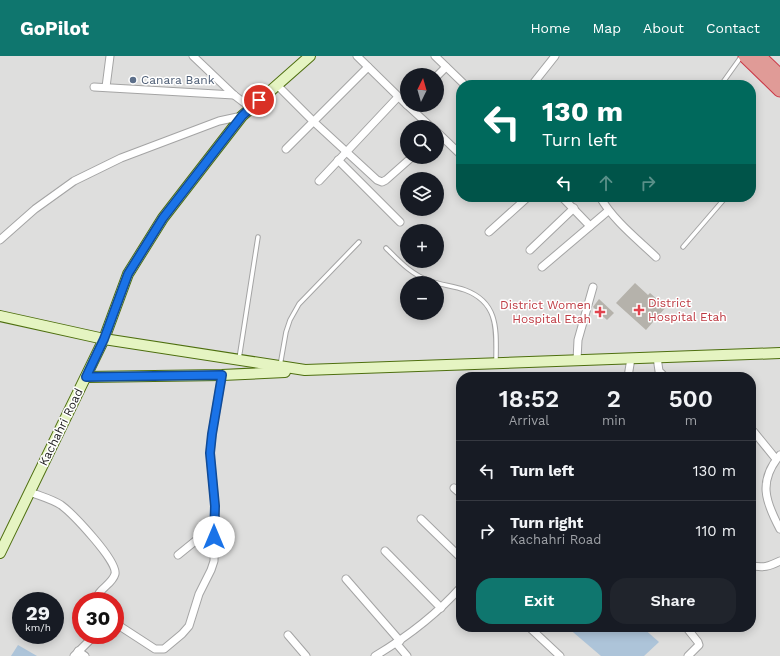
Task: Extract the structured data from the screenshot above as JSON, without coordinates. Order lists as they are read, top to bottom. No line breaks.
{"streets":{"street":["Kachahri Road"]},"places":{"other":["Canara Bank"],"health":["District Hospital Etah","District Women Hospital Etah"]},"north":"top","page":{"header":"GoPilot","nav":["Home","Map","About","Contact"],"map_buttons":["+","−"],"turn":["130 m","Turn left"],"eta":["18:52","Arrival","2","min","500","m"],"list":[{"name":"Turn left","value":"130 m"},{"name":"Turn right","note":"Kachahri Road","value":"110 m"}],"buttons":["Exit","Share"],"speed":"29 km/h","limit":"30"}}
